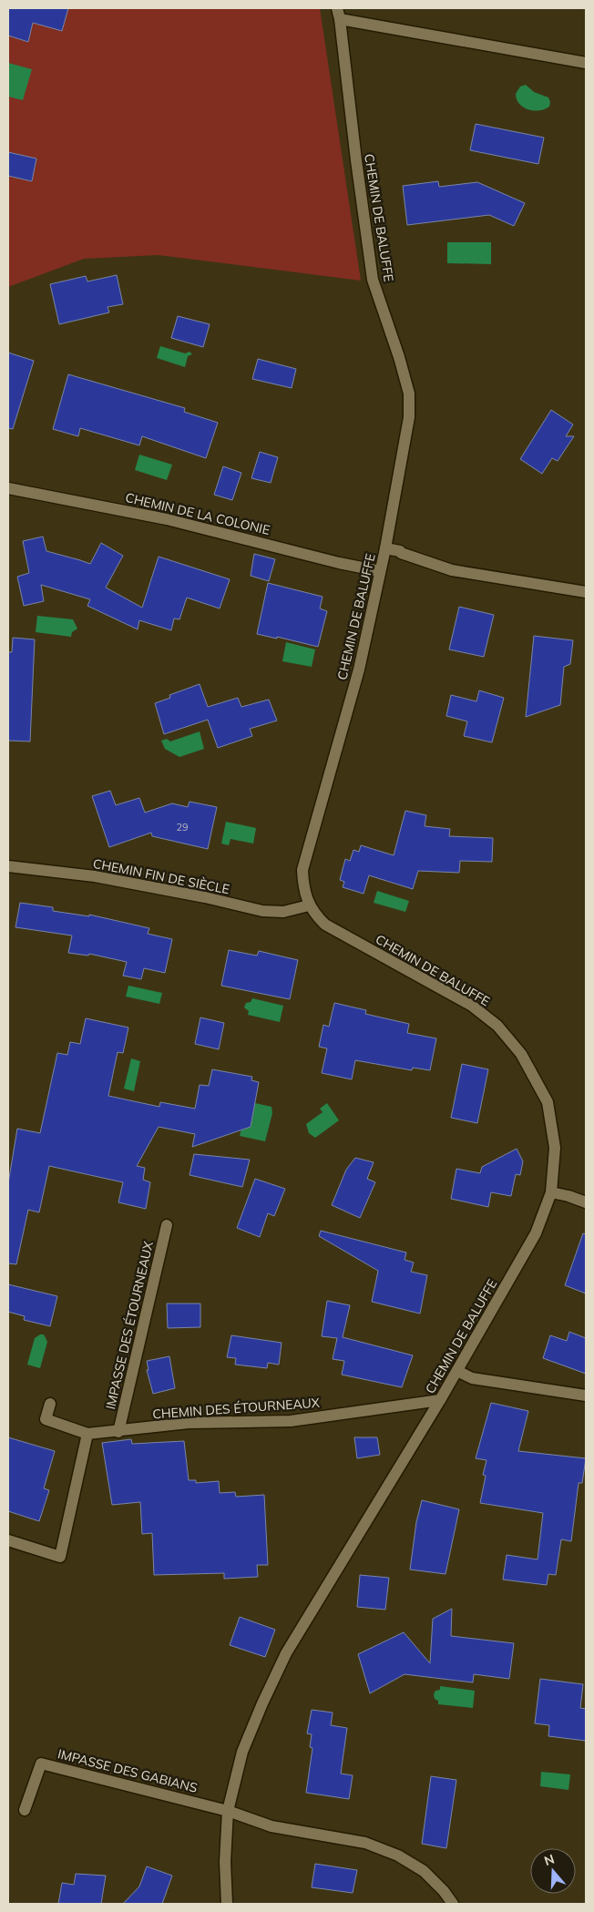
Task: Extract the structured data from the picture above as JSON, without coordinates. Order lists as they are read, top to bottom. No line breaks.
{"streets":{"street":["CHEMIN DE BALUFFE","CHEMIN DE LA COLONIE","CHEMIN FIN DE SIÈCLE","IMPASSE DES ÉTOURNEAUX","CHEMIN DES ÉTOURNEAUX","IMPASSE DES GABIANS"]},"crossings":[["CHEMIN DE BALUFFE","CHEMIN DE LA COLONIE"],["CHEMIN DE BALUFFE","CHEMIN FIN DE SIÈCLE"],["CHEMIN DE BALUFFE","CHEMIN DES ÉTOURNEAUX"],["CHEMIN DE BALUFFE","IMPASSE DES GABIANS"],["IMPASSE DES ÉTOURNEAUX","CHEMIN DES ÉTOURNEAUX"]],"house_numbers":["29"],"north":"top"}
